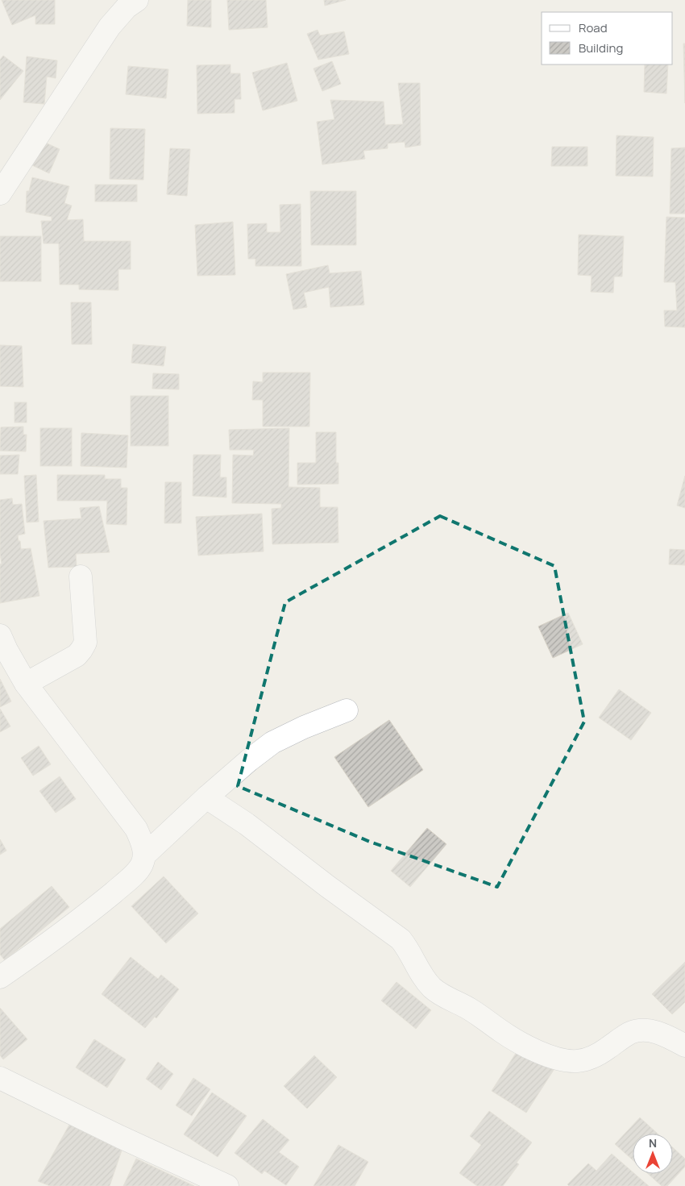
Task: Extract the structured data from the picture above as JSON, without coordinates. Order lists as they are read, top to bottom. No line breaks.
{"legend":["Road","Building"],"north":"top"}
